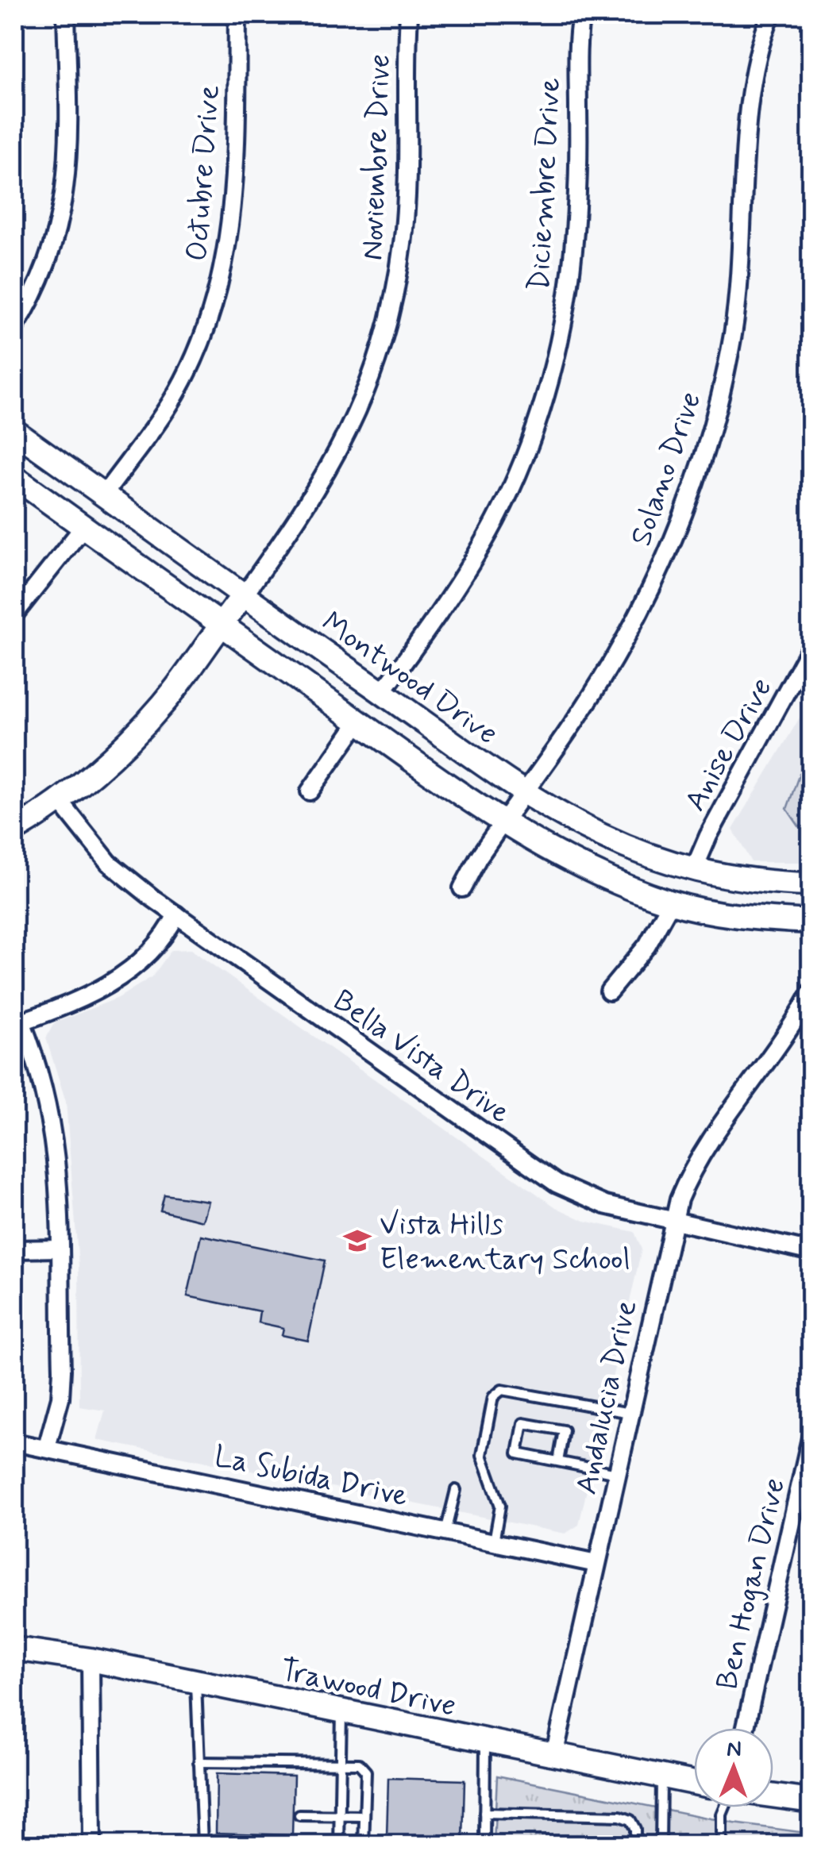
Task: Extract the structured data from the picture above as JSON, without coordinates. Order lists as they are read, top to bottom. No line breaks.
{"streets":{"main road":["Montwood Drive","Trawood Drive"],"street":["Noviembre Drive","Octubre Drive","Diciembre Drive","Solano Drive","Anise Drive","Bella Vista Drive","Andalucia Drive","La Subida Drive","Ben Hogan Drive"]},"crossings":[["Noviembre Drive","Montwood Drive"],["Octubre Drive","Montwood Drive"],["Diciembre Drive","Montwood Drive"],["Solano Drive","Montwood Drive"],["Montwood Drive","Anise Drive"],["Bella Vista Drive","Andalucia Drive"],["Andalucia Drive","La Subida Drive"],["Andalucia Drive","Trawood Drive"]],"places":{"school or university":["Vista Hills Elementary School"]},"north":"top"}
